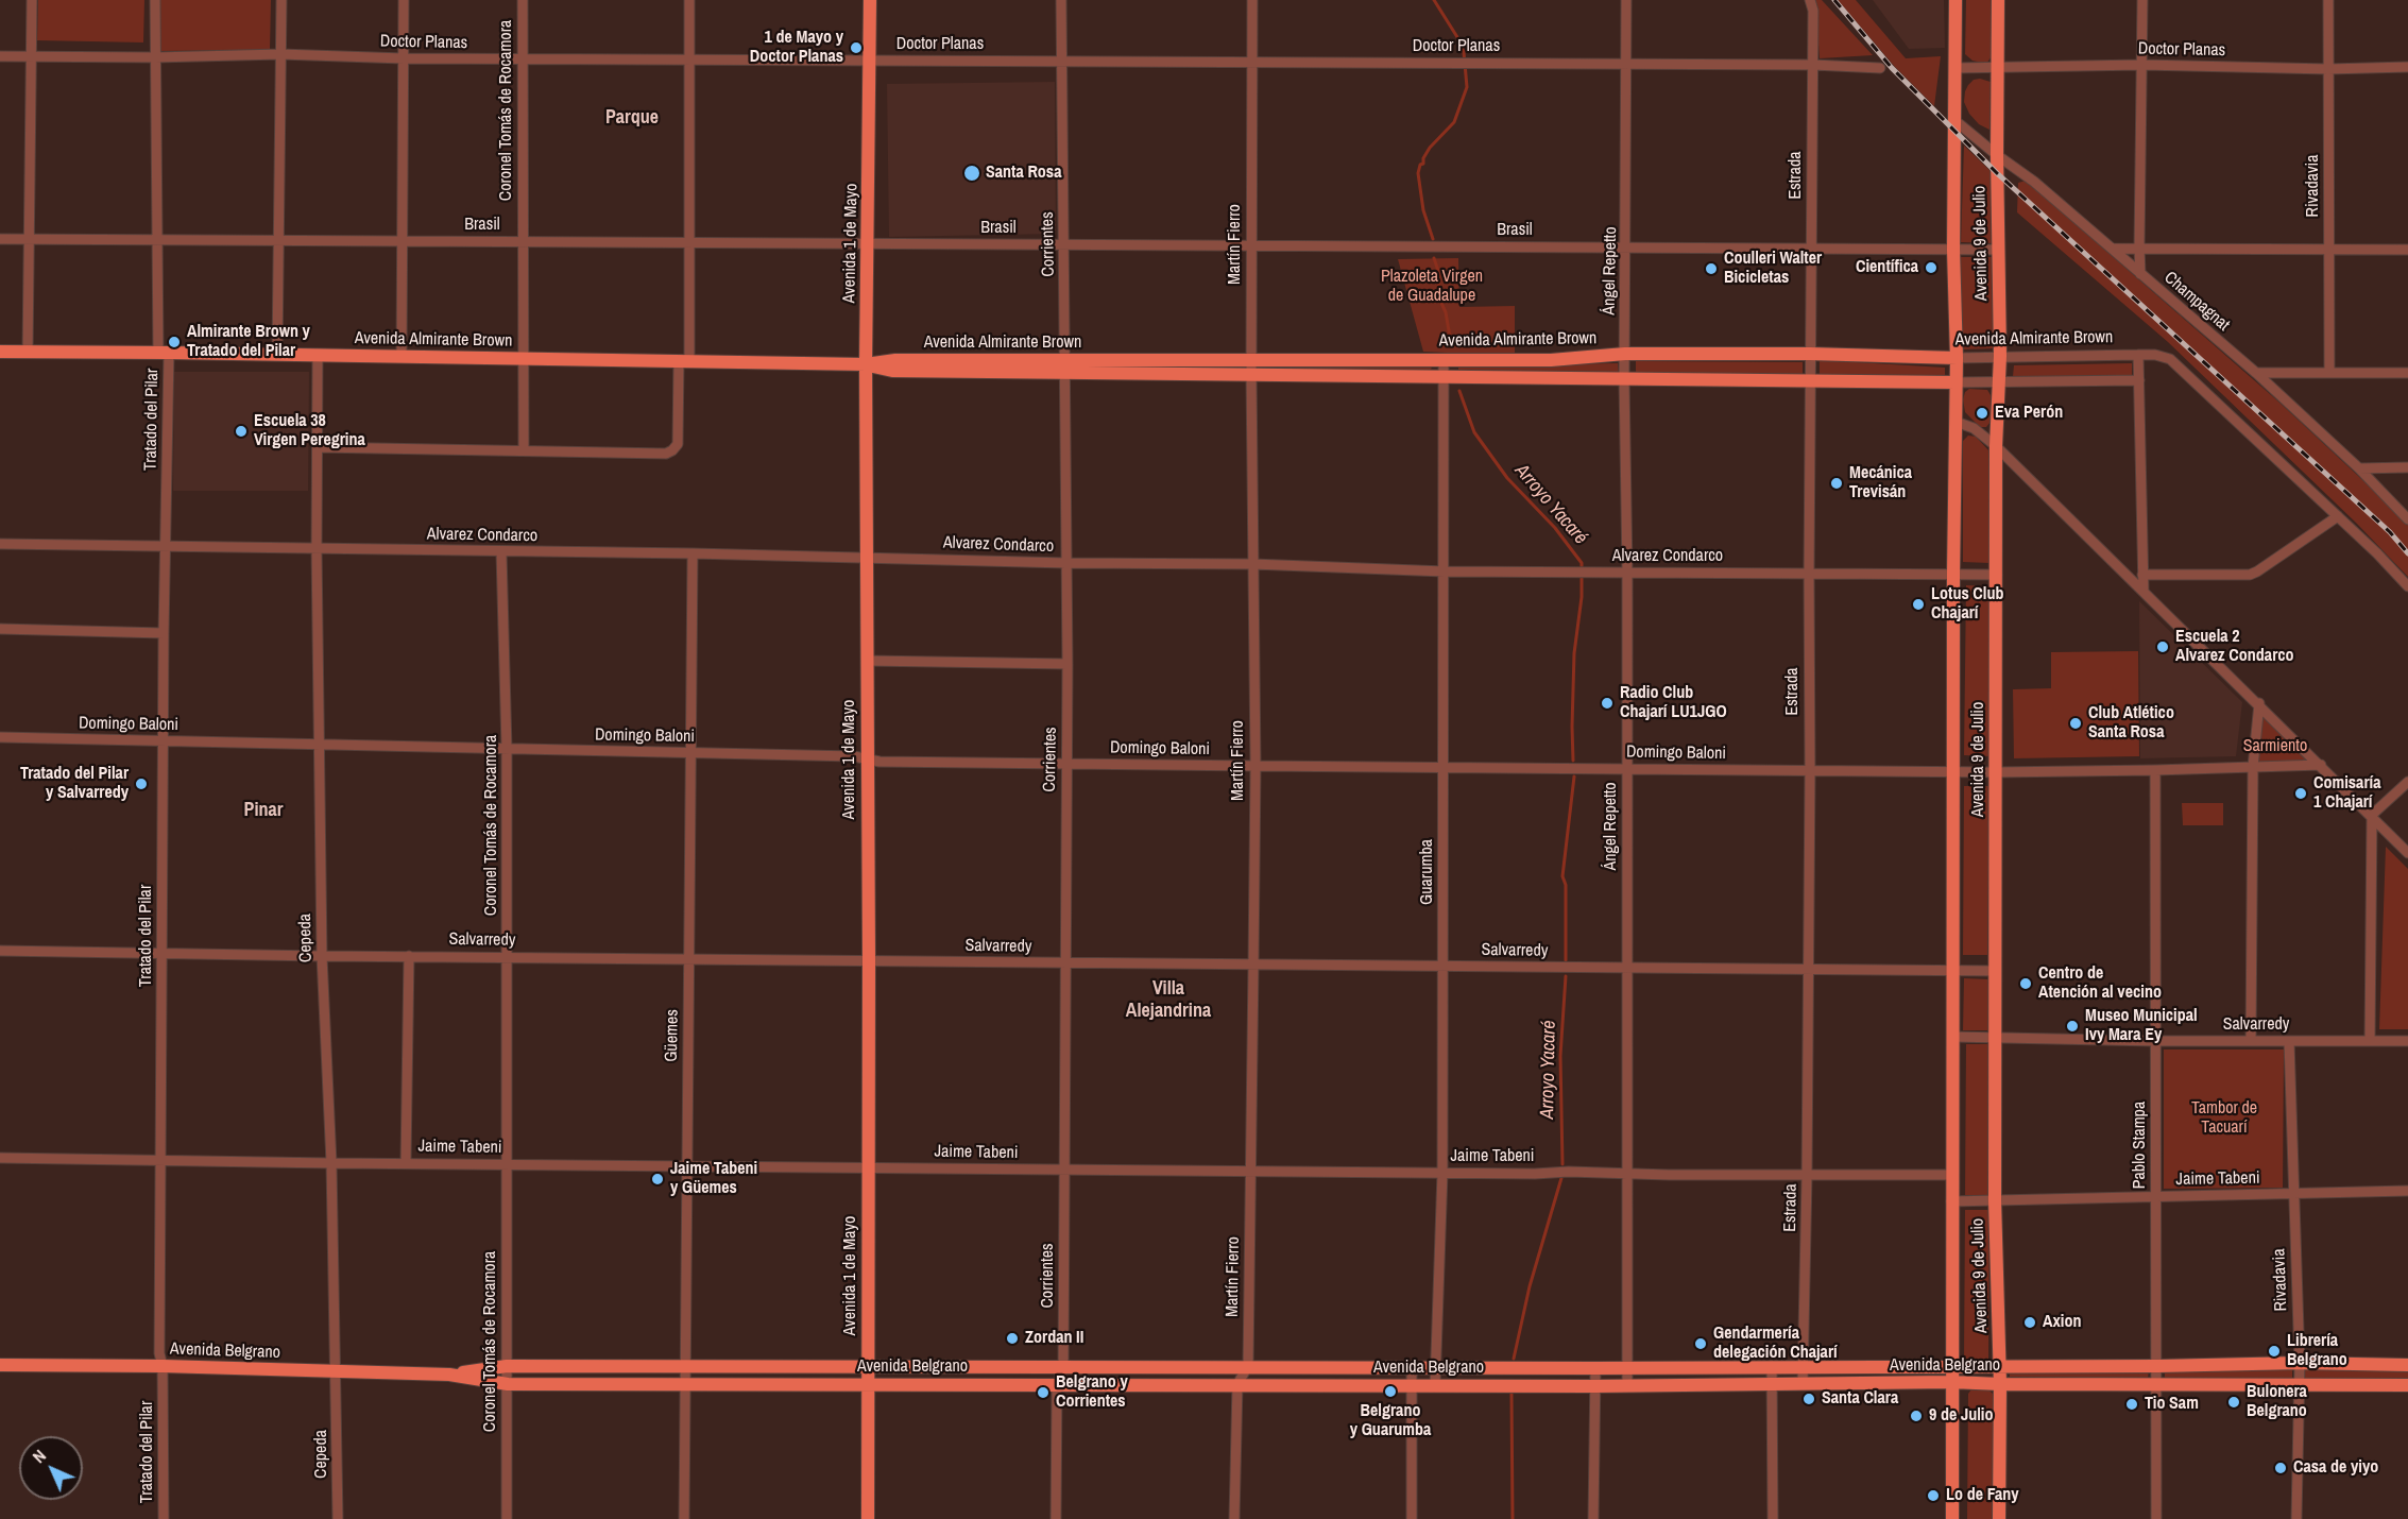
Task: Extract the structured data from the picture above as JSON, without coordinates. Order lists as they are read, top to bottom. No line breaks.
{"streets":{"main road":["Avenida 1 de Mayo","Avenida 9 de Julio","Avenida Almirante Brown","Avenida Belgrano"],"street":["Doctor Planas","Coronel Tomás de Rocamora","Estrada","Rivadavia","Brasil","Corrientes","Martín Fierro","Ángel Repetto","Champagnat","Tratado del Pilar","Alvarez Condarco","Domingo Baloni","Guarumba","Cepeda","Salvarredy","Güemes","Pablo Stampa","Jaime Tabeni"]},"crossings":[["Doctor Planas","Coronel Tomás de Rocamora"],["Doctor Planas","Estrada"],["Doctor Planas","Rivadavia"],["Doctor Planas","Avenida 1 de Mayo"],["Doctor Planas","Avenida 9 de Julio"],["Doctor Planas","Corrientes"],["Doctor Planas","Martín Fierro"],["Doctor Planas","Ángel Repetto"],["Doctor Planas","Tratado del Pilar"],["Coronel Tomás de Rocamora","Brasil"],["Coronel Tomás de Rocamora","Avenida Almirante Brown"],["Coronel Tomás de Rocamora","Alvarez Condarco"],["Coronel Tomás de Rocamora","Domingo Baloni"],["Coronel Tomás de Rocamora","Salvarredy"],["Coronel Tomás de Rocamora","Jaime Tabeni"],["Coronel Tomás de Rocamora","Avenida Belgrano"],["Estrada","Brasil"],["Estrada","Avenida Almirante Brown"],["Estrada","Alvarez Condarco"],["Estrada","Domingo Baloni"],["Estrada","Salvarredy"],["Estrada","Jaime Tabeni"],["Estrada","Avenida Belgrano"],["Rivadavia","Salvarredy"],["Rivadavia","Jaime Tabeni"],["Rivadavia","Avenida Belgrano"],["Brasil","Avenida 1 de Mayo"],["Brasil","Avenida 9 de Julio"],["Brasil","Corrientes"],["Brasil","Martín Fierro"],["Brasil","Ángel Repetto"],["Brasil","Tratado del Pilar"],["Avenida 1 de Mayo","Avenida Almirante Brown"],["Avenida 1 de Mayo","Alvarez Condarco"],["Avenida 1 de Mayo","Domingo Baloni"],["Avenida 1 de Mayo","Salvarredy"],["Avenida 1 de Mayo","Jaime Tabeni"],["Avenida 1 de Mayo","Avenida Belgrano"],["Avenida 9 de Julio","Champagnat"],["Avenida 9 de Julio","Avenida Almirante Brown"],["Avenida 9 de Julio","Alvarez Condarco"],["Avenida 9 de Julio","Domingo Baloni"],["Avenida 9 de Julio","Salvarredy"],["Avenida 9 de Julio","Jaime Tabeni"],["Avenida 9 de Julio","Avenida Belgrano"],["Corrientes","Avenida Almirante Brown"],["Corrientes","Alvarez Condarco"],["Corrientes","Domingo Baloni"],["Corrientes","Salvarredy"],["Corrientes","Jaime Tabeni"],["Corrientes","Avenida Belgrano"],["Martín Fierro","Avenida Almirante Brown"],["Martín Fierro","Alvarez Condarco"],["Martín Fierro","Domingo Baloni"],["Martín Fierro","Salvarredy"],["Martín Fierro","Jaime Tabeni"],["Martín Fierro","Avenida Belgrano"],["Ángel Repetto","Avenida Almirante Brown"],["Ángel Repetto","Alvarez Condarco"],["Ángel Repetto","Domingo Baloni"],["Ángel Repetto","Salvarredy"],["Ángel Repetto","Jaime Tabeni"],["Ángel Repetto","Avenida Belgrano"],["Avenida Almirante Brown","Tratado del Pilar"],["Avenida Almirante Brown","Guarumba"],["Avenida Almirante Brown","Cepeda"],["Tratado del Pilar","Alvarez Condarco"],["Tratado del Pilar","Domingo Baloni"],["Tratado del Pilar","Salvarredy"],["Tratado del Pilar","Jaime Tabeni"],["Tratado del Pilar","Avenida Belgrano"],["Alvarez Condarco","Guarumba"],["Alvarez Condarco","Cepeda"],["Alvarez Condarco","Güemes"],["Domingo Baloni","Guarumba"],["Domingo Baloni","Cepeda"],["Domingo Baloni","Güemes"],["Domingo Baloni","Pablo Stampa"],["Guarumba","Salvarredy"],["Guarumba","Jaime Tabeni"],["Guarumba","Avenida Belgrano"],["Cepeda","Salvarredy"],["Cepeda","Jaime Tabeni"],["Cepeda","Avenida Belgrano"],["Salvarredy","Güemes"],["Salvarredy","Pablo Stampa"],["Güemes","Jaime Tabeni"],["Güemes","Avenida Belgrano"],["Pablo Stampa","Jaime Tabeni"],["Pablo Stampa","Avenida Belgrano"]],"districts":["Parque","Pinar","Villa Alejandrina"],"water":["Arroyo Yacaré"],"parks":["Plazoleta Virgen de Guadalupe","Sarmiento","Tambor de Tacuarí"],"places":["1 de Mayo y Doctor Planas","Santa Rosa","Científica","Coulleri Walter Bicicletas","Almirante Brown y Tratado del Pilar","Eva Perón","Escuela 38 Virgen Peregrina","Mecánica Trevisán","Lotus Club Chajarí","Escuela 2 Alvarez Condarco","Radio Club Chajarí LU1JGO","Club Atlético Santa Rosa","Tratado del Pilar y Salvarredy","Comisaría 1 Chajarí","Centro de Atención al vecino","Museo Municipal Ivy Mara Ey","Jaime Tabeni y Güemes","Axion","Zordan II","Gendarmería delegación Chajarí","Librería Belgrano","Belgrano y Guarumba","Belgrano y Corrientes","Santa Clara","Bulonera Belgrano","Tio Sam","9 de Julio","Casa de yiyo","Lo de Fany"],"north":"top left"}
